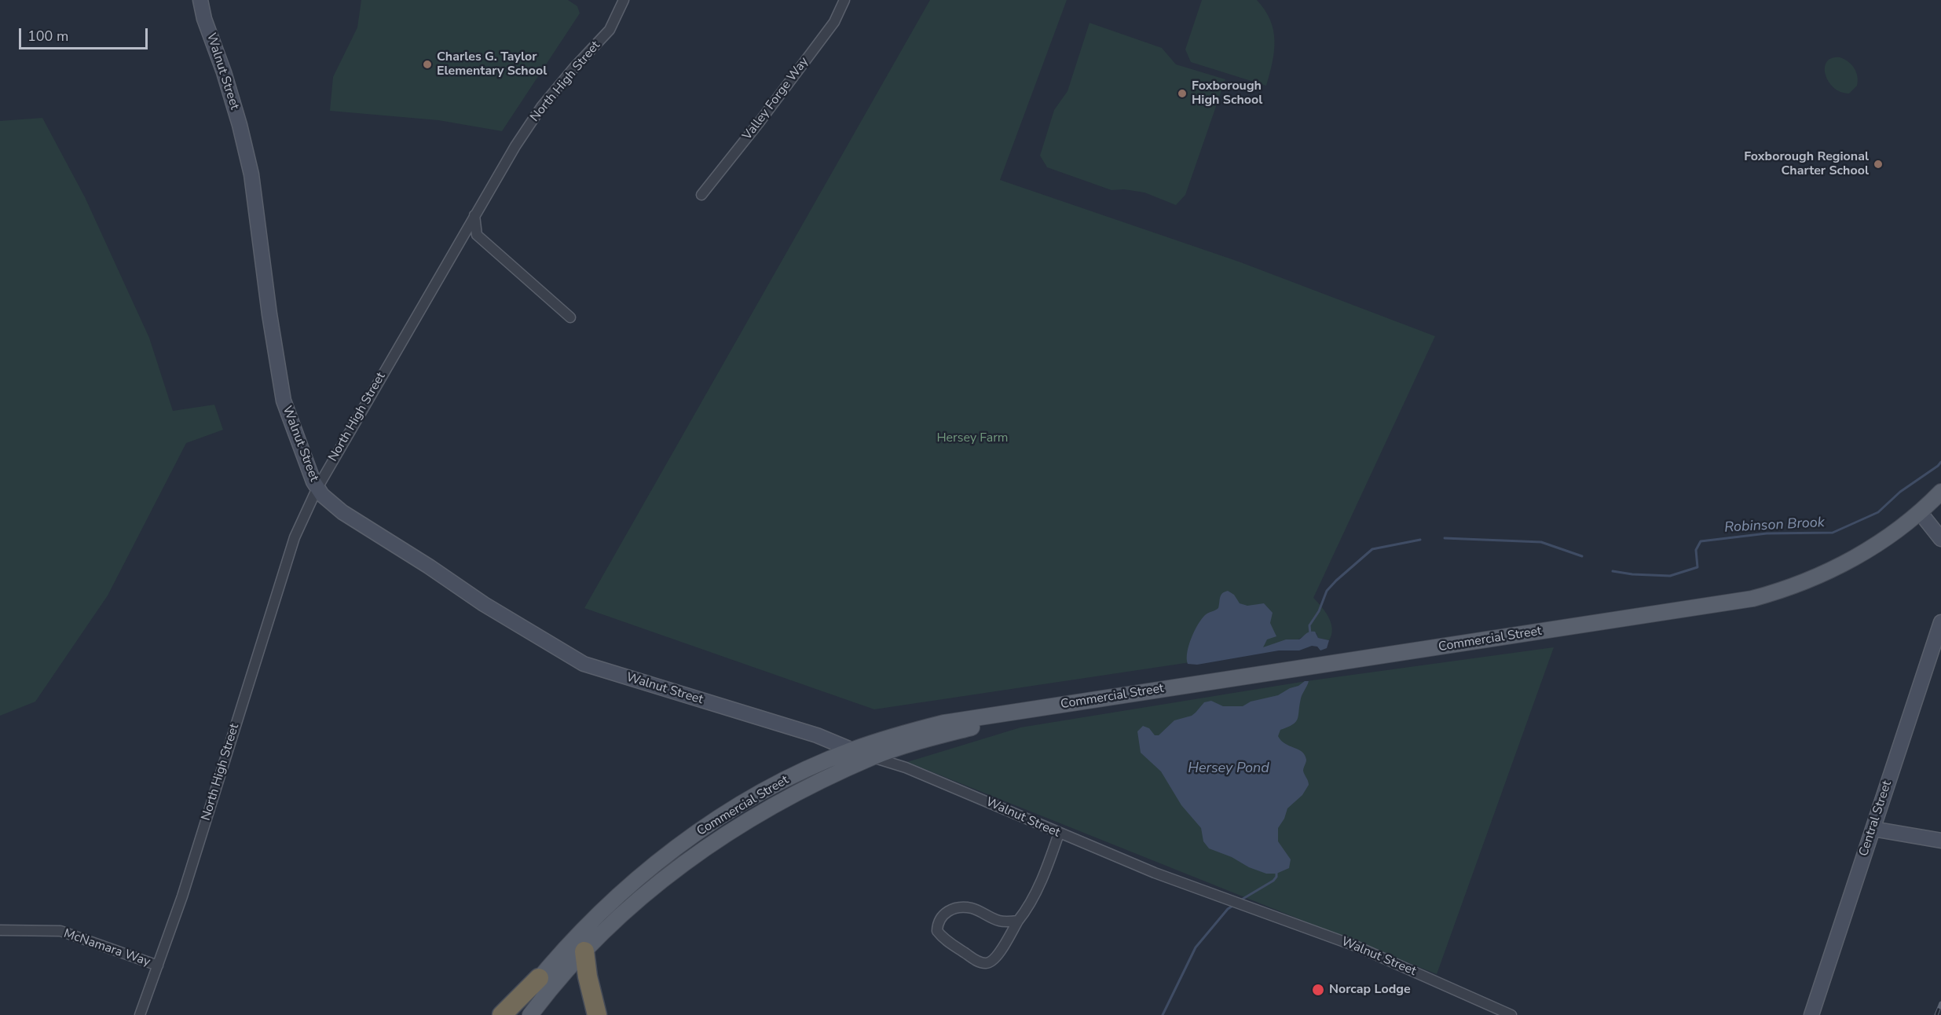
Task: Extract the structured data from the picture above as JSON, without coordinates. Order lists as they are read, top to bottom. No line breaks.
{"streets":{"main road":["Commercial Street"],"street":["Walnut Street","North High Street","Valley Forge Way","Central Street","McNamara Way"]},"crossings":[["Walnut Street","North High Street"],["Walnut Street","Commercial Street"],["North High Street","McNamara Way"]],"water":["Robinson Brook","Hersey Pond"],"parks":["Hersey Farm"],"places":["Charles G. Taylor Elementary School","Foxborough High School","Foxborough Regional Charter School","Norcap Lodge"],"scale_bar":"100 m"}
